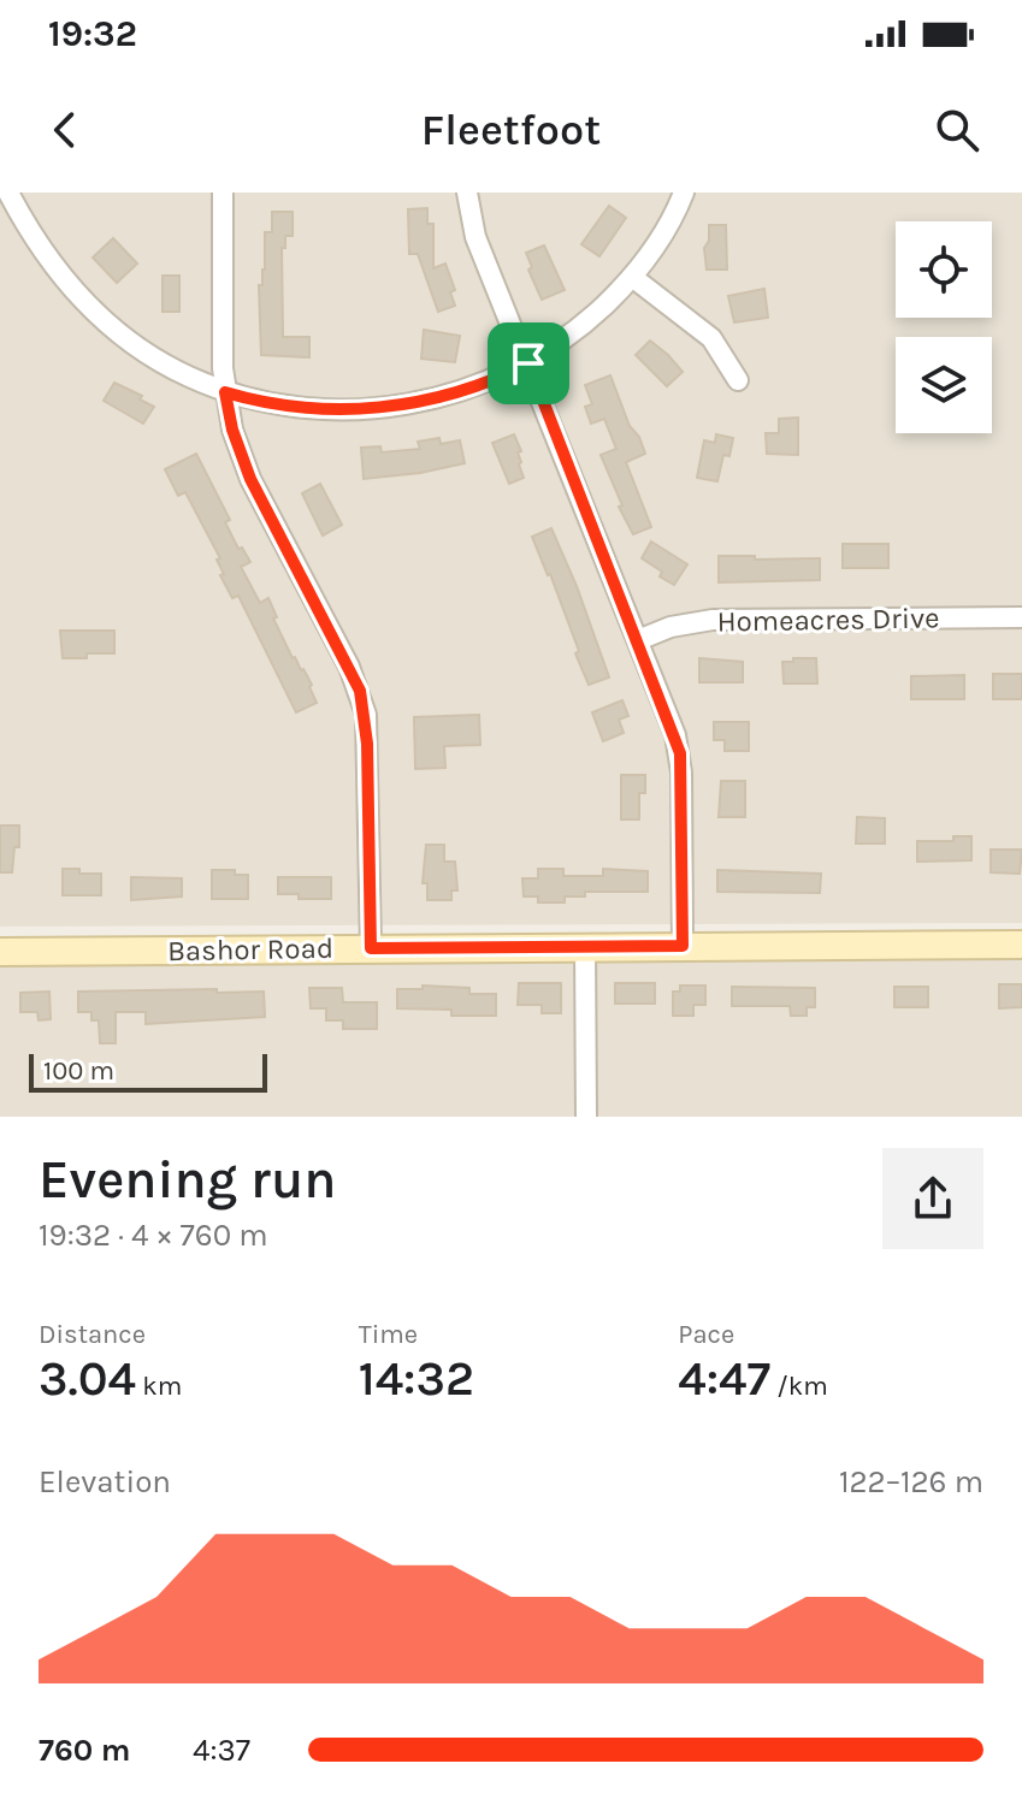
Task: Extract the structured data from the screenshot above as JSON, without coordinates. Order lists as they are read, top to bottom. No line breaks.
{"streets":{"street":["Homeacres Drive","Bashor Road"]},"scale_bar":"100 m","page":{"status":"19:32","header":"Fleetfoot","scale":"100 m","heading":["Evening run","19:32 · 4 × 760 m"],"stats":[["Distance","3.04 km"],["Time","14:32"],["Pace","4:47 /km"]],"chart":["Elevation","122–126 m"],"list":[{"name":"760 m","note":"4:37"}]}}
